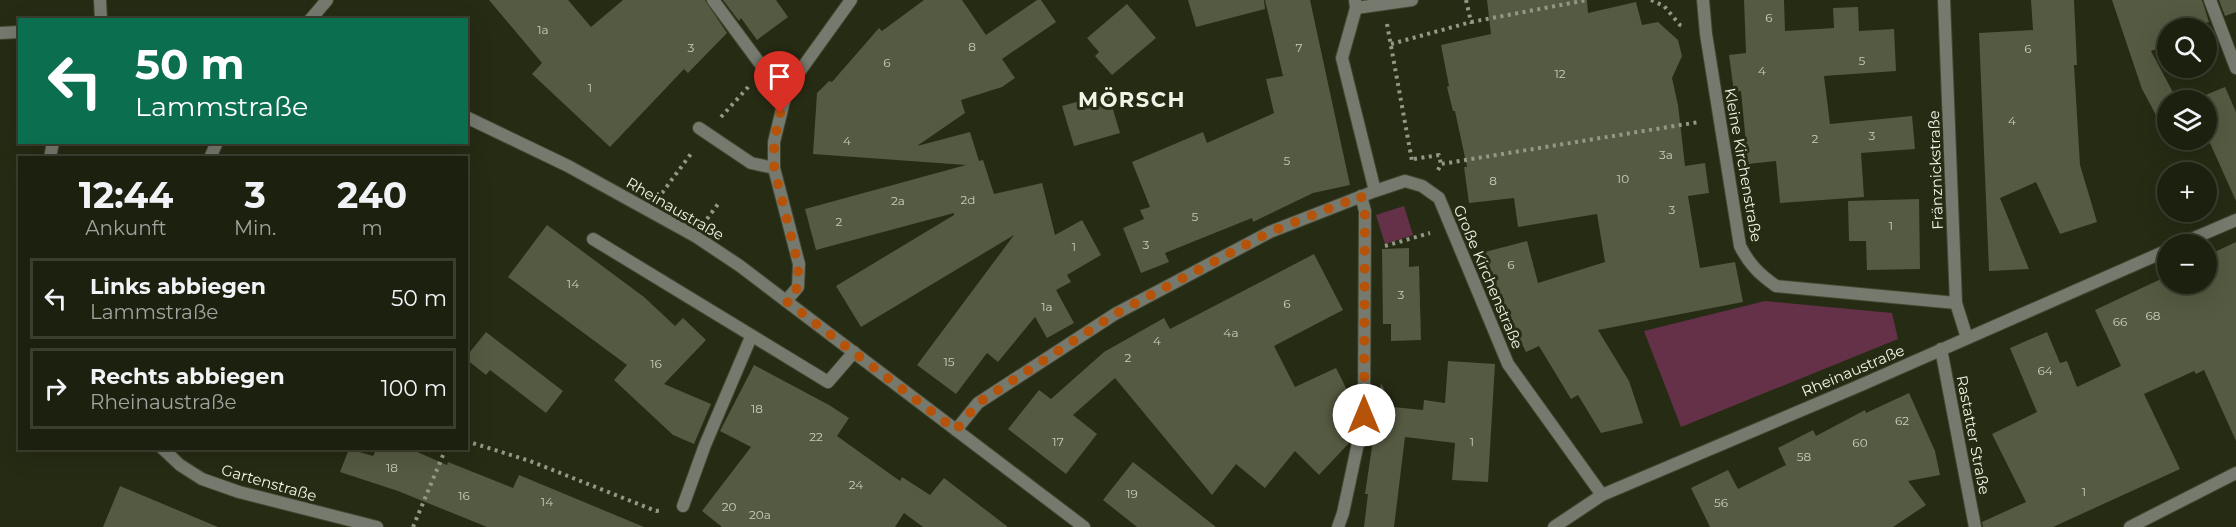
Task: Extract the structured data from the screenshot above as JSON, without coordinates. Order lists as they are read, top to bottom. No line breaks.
{"streets":{"street":["Kleine Kirchenstraße","Fränznickstraße","Rheinaustraße","Große Kirchenstraße","Rastatter Straße","Gartenstraße"]},"crossings":[["Kleine Kirchenstraße","Fränznickstraße"],["Fränznickstraße","Rheinaustraße"],["Rheinaustraße","Große Kirchenstraße"],["Rheinaustraße","Rastatter Straße"]],"districts":["MÖRSCH"],"house_numbers":["6","1a","8","3","7","6","5","6","4","12","1","4","3","2","4","3a","5","10","8","2d","2a","3","5","2","1","3","1","6","14","3","6","1a","68","66","4a","4","2","15","16","64","18","62","22","17","1","60","58","18","24","1","19","16","14","56","20","20a"],"page":{"map_buttons":["+","−"],"turn":["50 m","Lammstraße"],"eta":["12:44","Ankunft","3","Min.","240","m"],"list":[{"name":"Links abbiegen","note":"Lammstraße","value":"50 m"},{"name":"Rechts abbiegen","note":"Rheinaustraße","value":"100 m"}]}}
